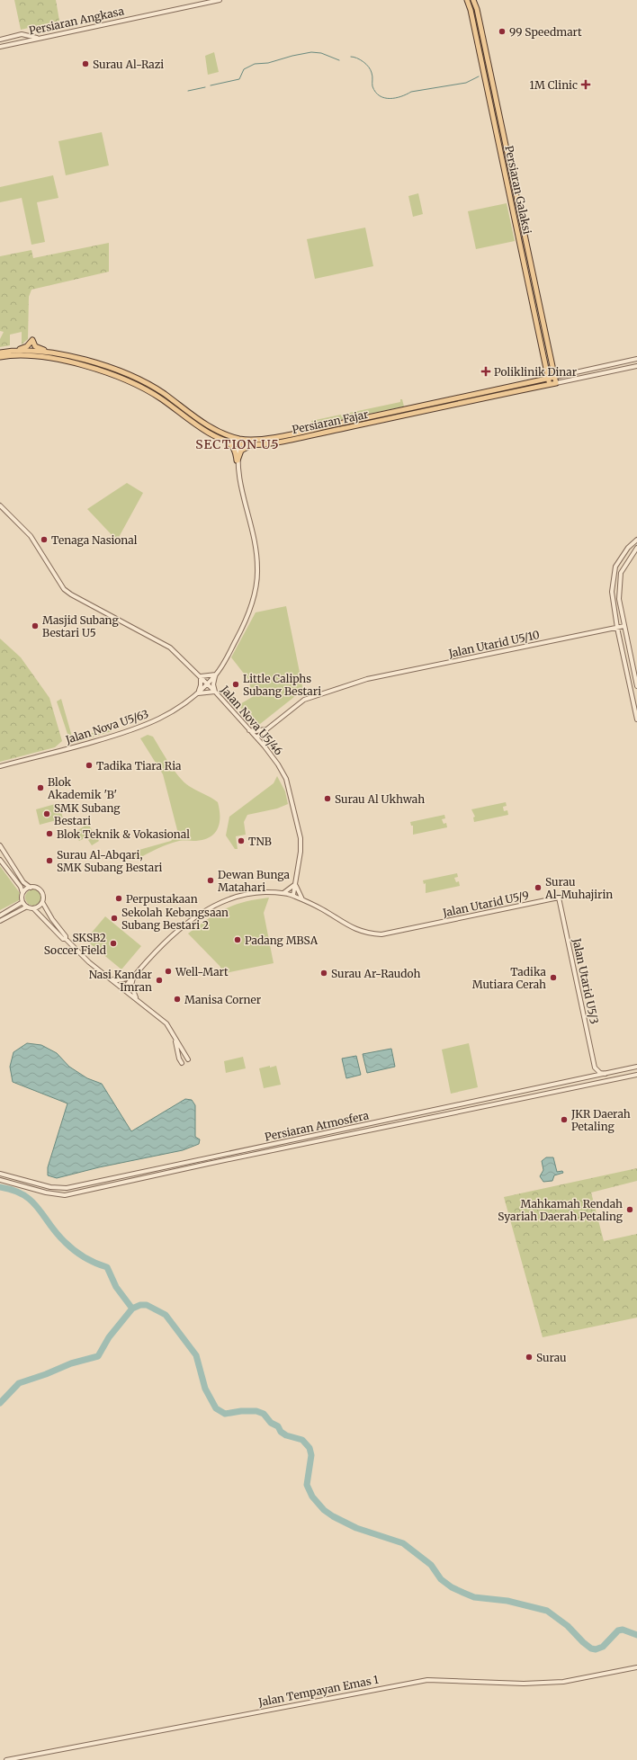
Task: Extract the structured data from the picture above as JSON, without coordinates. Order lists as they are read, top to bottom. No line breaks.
{"streets":{"main road":["Persiaran Galaksi","Persiaran Fajar"],"street":["Persiaran Angkasa","Jalan Utarid U5/10","Jalan Nova U5/46","Jalan Nova U5/63","Jalan Utarid U5/9","Jalan Utarid U5/3","Persiaran Atmosfera","Jalan Tempayan Emas 1"]},"crossings":[["Persiaran Galaksi","Persiaran Fajar"],["Persiaran Fajar","Jalan Nova U5/63"],["Jalan Utarid U5/10","Jalan Nova U5/46"],["Jalan Nova U5/46","Jalan Nova U5/63"],["Jalan Nova U5/46","Jalan Utarid U5/9"],["Jalan Utarid U5/9","Jalan Utarid U5/3"]],"districts":["SECTION U5"],"places":{"other":["99 Speedmart","Surau Al-Razi","Tenaga Nasional","Masjid Subang Bestari U5","Little Caliphs Subang Bestari","Tadika Tiara Ria","Blok Akademik 'B'","Surau Al Ukhwah","SMK Subang Bestari","Blok Teknik & Vokasional","TNB","Surau Al-Abqari, SMK Subang Bestari","Dewan Bunga Matahari","Surau Al-Muhajirin","Perpustakaan","Sekolah Kebangsaan Subang Bestari 2","Padang MBSA","SKSB2 Soccer Field","Well-Mart","Surau Ar-Raudoh","Tadika Mutiara Cerah","Nasi Kandar Imran","Manisa Corner","JKR Daerah Petaling","Mahkamah Rendah Syariah Daerah Petaling","Surau"],"health":["1M Clinic","Poliklinik Dinar"]}}
